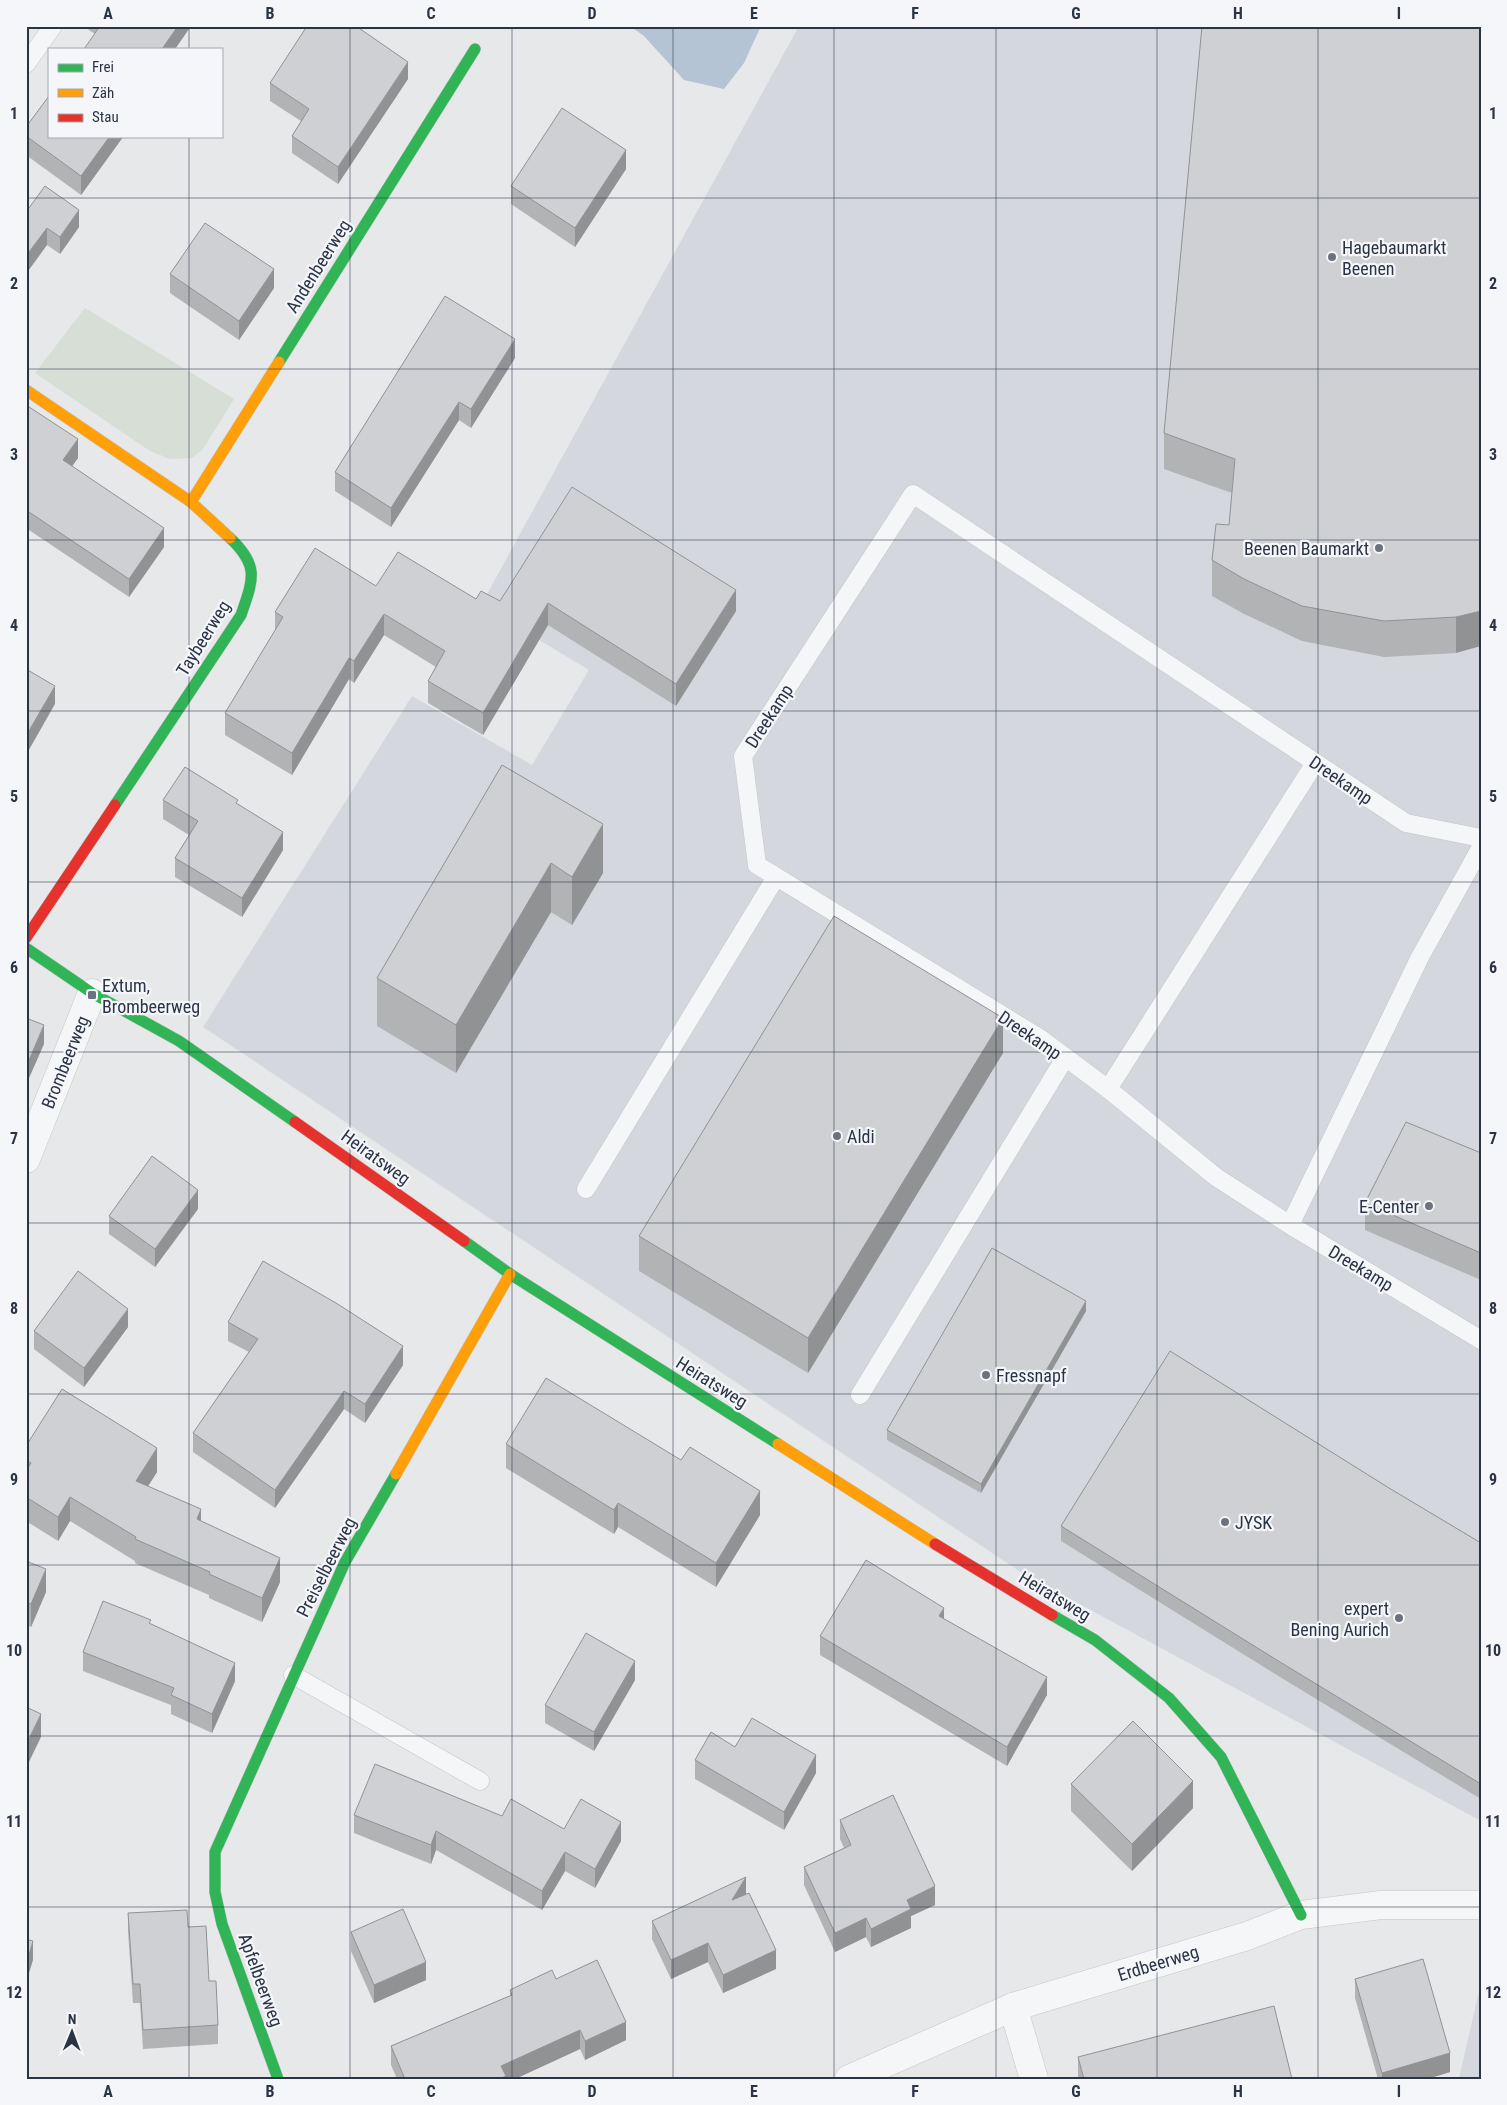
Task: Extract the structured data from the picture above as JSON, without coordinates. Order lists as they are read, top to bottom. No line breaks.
{"streets":{"street":["Andenbeerweg","Taybeerweg","Brombeerweg","Heiratsweg","Preiselbeerweg","Erdbeerweg","Apfelbeerweg"],"lane":["Dreekamp"]},"crossings":[["Andenbeerweg","Taybeerweg"],["Brombeerweg","Heiratsweg"],["Heiratsweg","Preiselbeerweg"],["Heiratsweg","Erdbeerweg"],["Preiselbeerweg","Apfelbeerweg"]],"places":{"other":["Hagebaumarkt Beenen","Beenen Baumarkt","Aldi","E-Center","Fressnapf","JYSK","expert Bening Aurich"],"transit":["Extum, Brombeerweg"]},"legend":["Frei","Zäh","Stau"],"north":"top","grid":{"columns":["A","B","C","D","E","F","G","H","I"],"rows":["1","2","3","4","5","6","7","8","9","10","11","12"]}}
